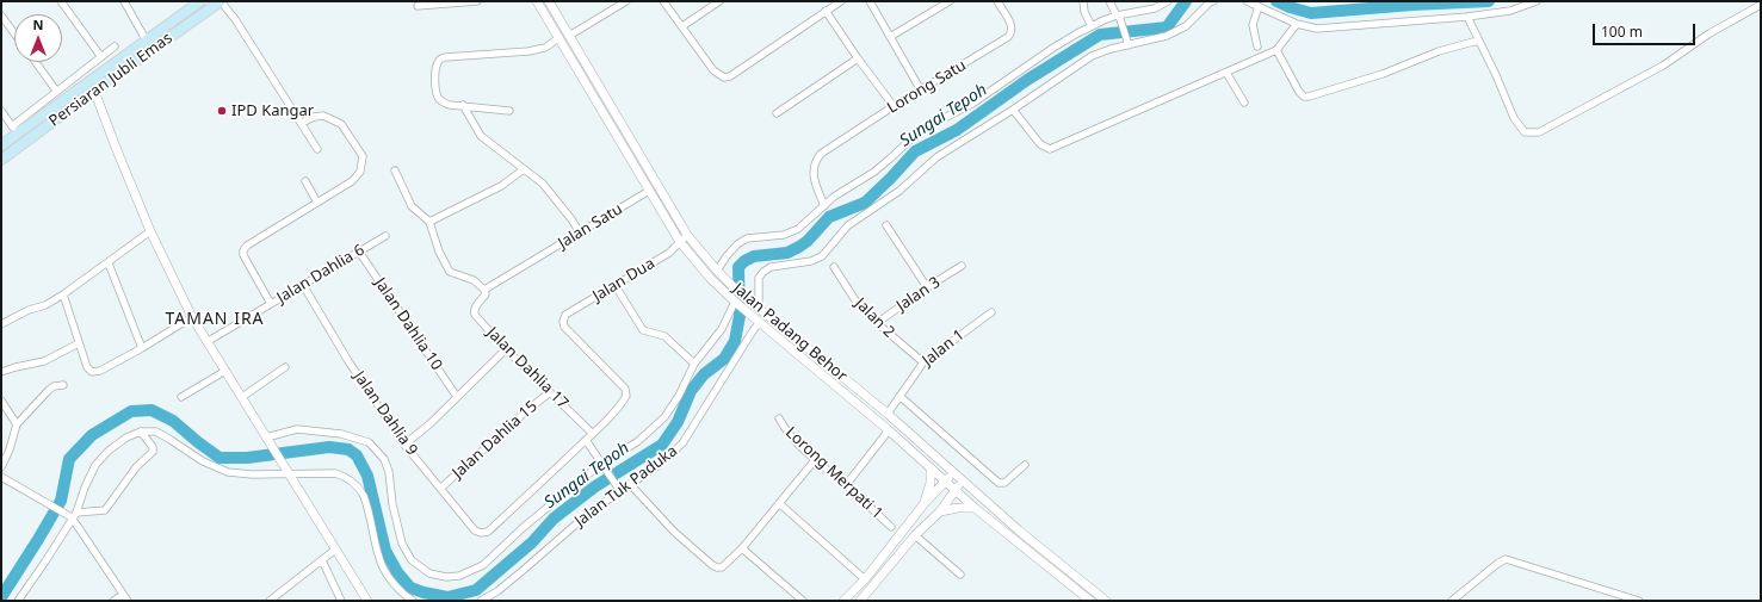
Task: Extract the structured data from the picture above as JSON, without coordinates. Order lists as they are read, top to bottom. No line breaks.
{"streets":{"main road":["Persiaran Jubli Emas","Jalan Padang Behor"],"street":["Lorong Satu","Jalan Satu","Jalan Dahlia 6","Jalan Dua","Jalan 3","Jalan 2","Jalan Dahlia 10","Jalan 1","Jalan Dahlia 17","Jalan Dahlia 9","Jalan Dahlia 15","Lorong Merpati 1","Jalan Tuk Paduka"]},"crossings":[["Jalan Satu","Jalan Padang Behor"],["Jalan Satu","Jalan Dahlia 17"],["Jalan Dahlia 6","Jalan Dahlia 10"],["Jalan Dahlia 6","Jalan Dahlia 9"],["Jalan Dua","Jalan Padang Behor"],["Jalan Dua","Jalan Dahlia 17"],["Jalan 3","Jalan 2"],["Jalan 2","Jalan 1"],["Jalan Padang Behor","Jalan 1"],["Jalan Padang Behor","Jalan Tuk Paduka"],["Jalan Dahlia 17","Jalan Dahlia 15"],["Jalan Dahlia 9","Jalan Dahlia 15"]],"districts":["TAMAN IRA"],"water":["Sungai Tepoh"],"places":["IPD Kangar"],"scale_bar":"100 m","north":"top"}
